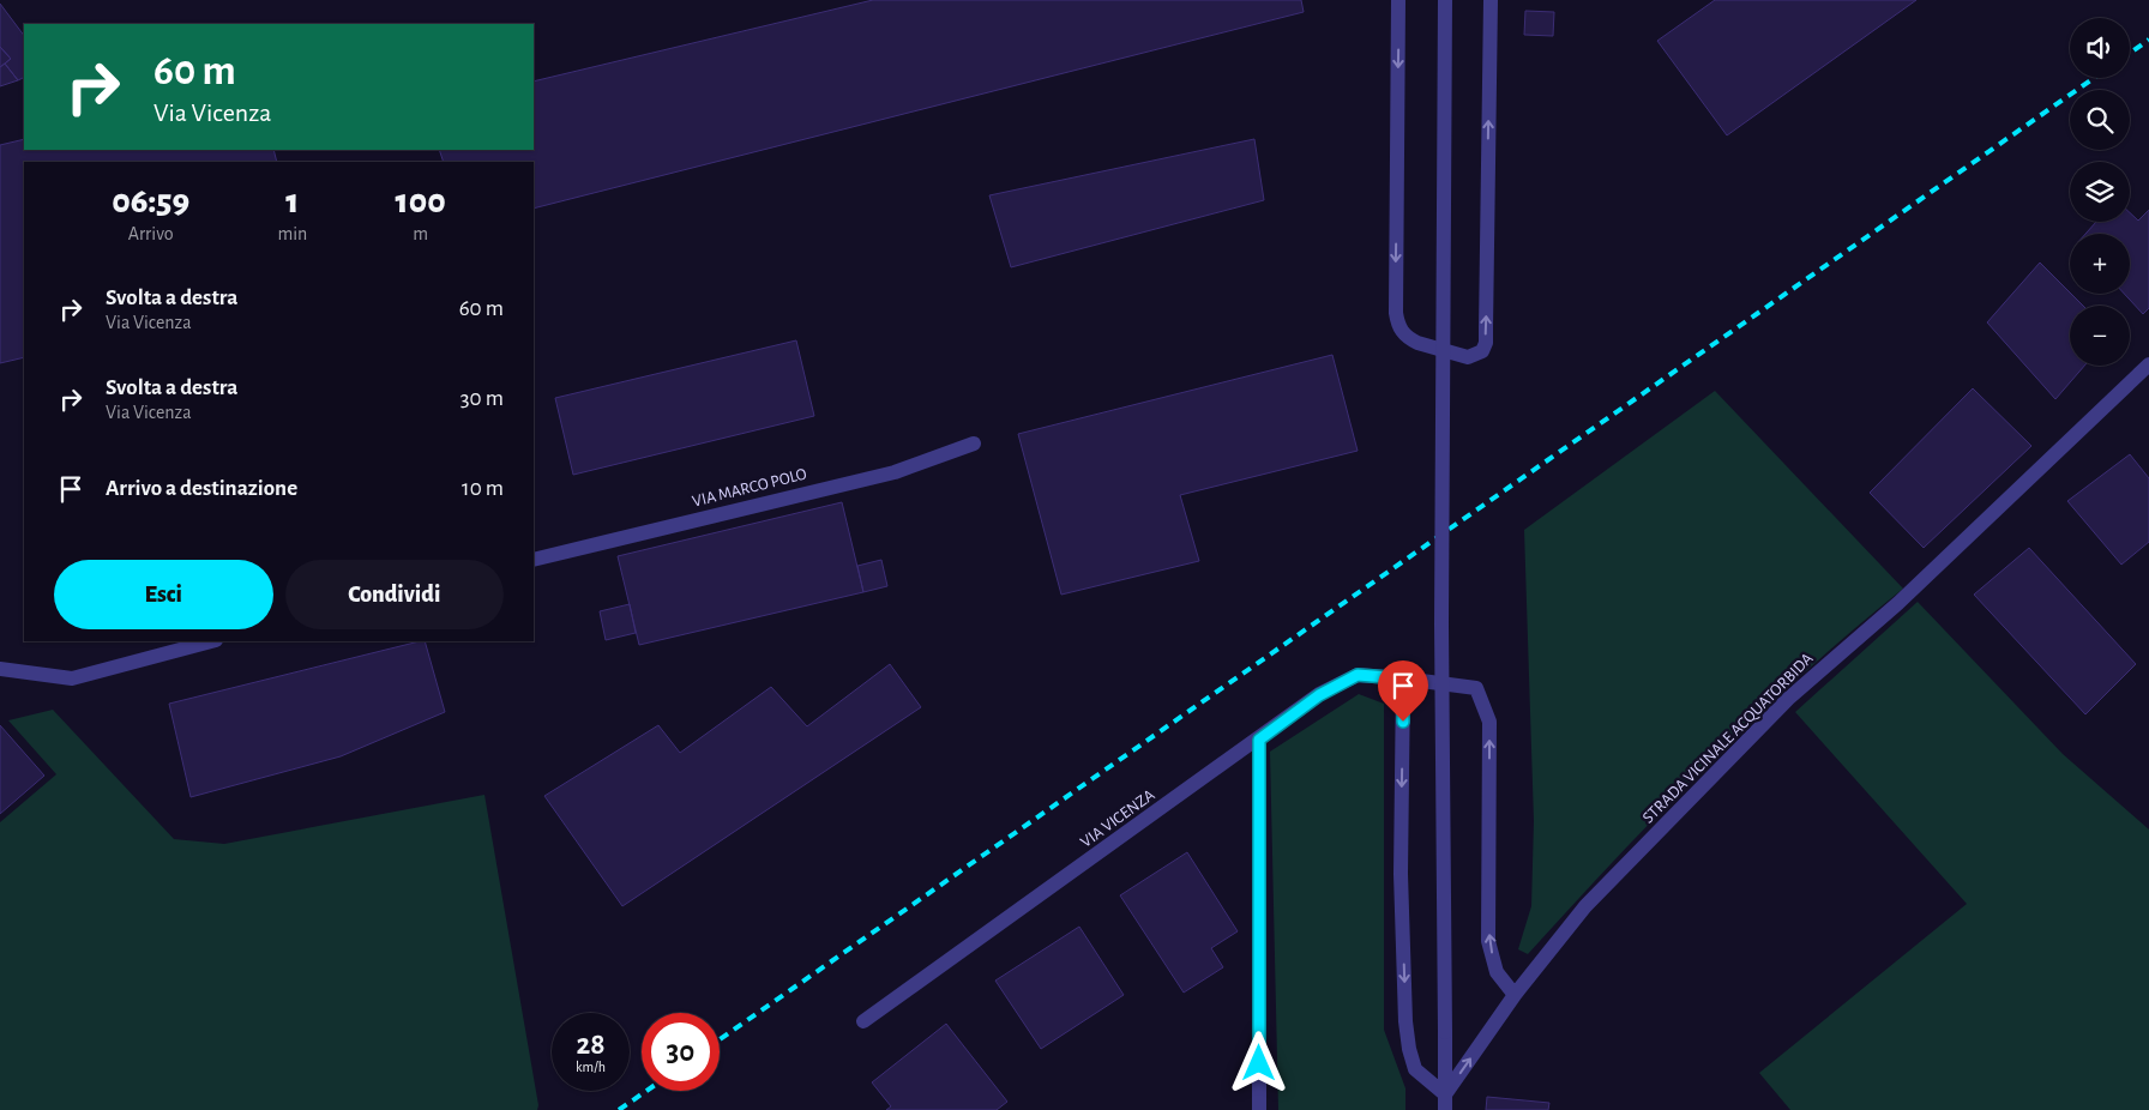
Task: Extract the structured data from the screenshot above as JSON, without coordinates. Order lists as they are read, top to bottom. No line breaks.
{"streets":{"street":["VIA MARCO POLO","STRADA VICINALE ACQUATORBIDA","VIA VICENZA"]},"crossings":[["STRADA VICINALE ACQUATORBIDA","VIA VICENZA"]],"page":{"map_buttons":["+","−"],"turn":["60 m","Via Vicenza"],"eta":["06:59","Arrivo","1","min","100","m"],"list":[{"name":"Svolta a destra","note":"Via Vicenza","value":"60 m"},{"name":"Svolta a destra","note":"Via Vicenza","value":"30 m"},{"name":"Arrivo a destinazione","value":"10 m"}],"buttons":["Esci","Condividi"],"speed":"28 km/h","limit":"30"}}
